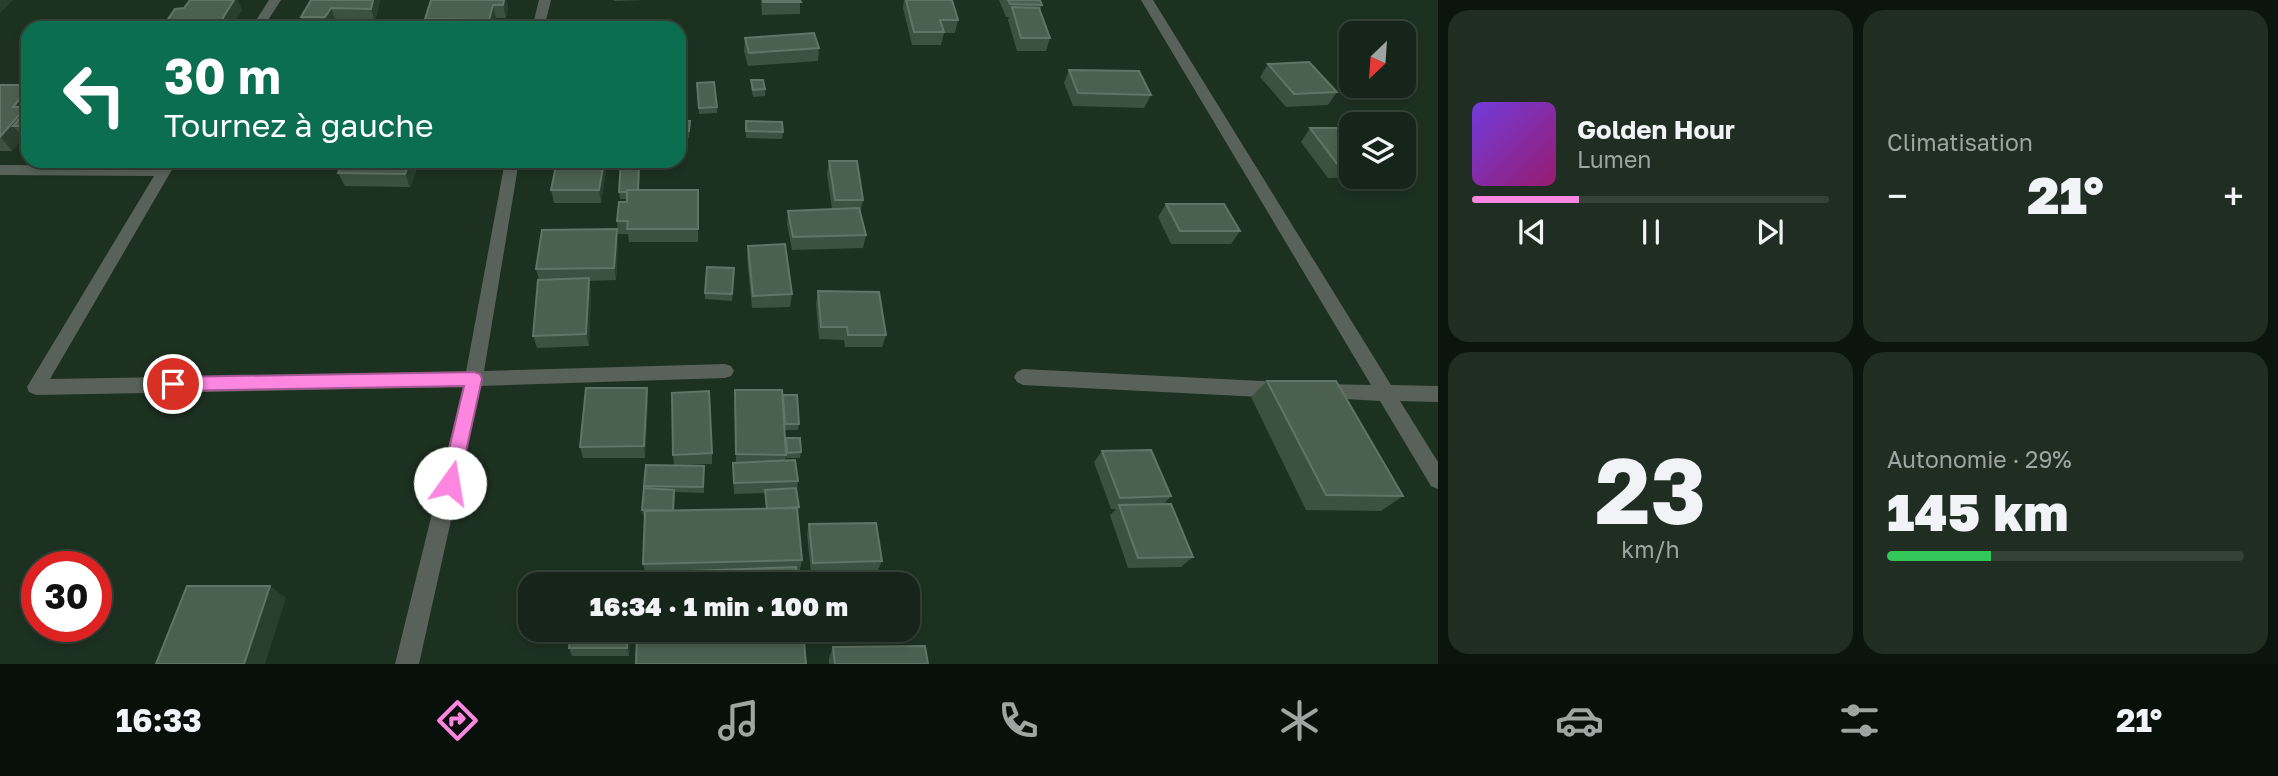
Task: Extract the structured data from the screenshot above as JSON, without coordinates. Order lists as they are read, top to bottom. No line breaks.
{"north":"bottom left","page":{"tile":["Climatisation",["23","km/h"],["Autonomie · 29%","145 km"]],"turn":["30 m","Tournez à gauche"],"song":["Golden Hour","Lumen"],"heat":["−","21°","+"],"limit":"30","trip":"16:34 · 1 min · 100 m","tabs":["16:33","21°"]}}
